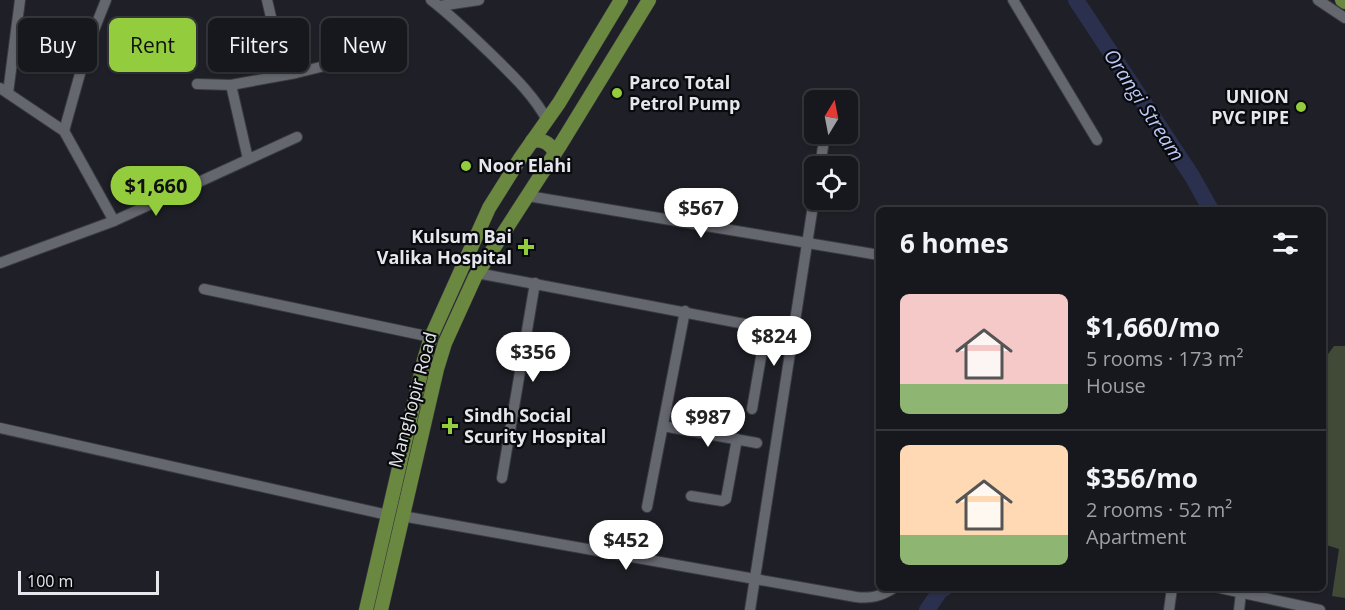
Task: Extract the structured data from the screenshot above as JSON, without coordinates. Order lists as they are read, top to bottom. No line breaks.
{"streets":{"main road":["Manghopir Road"]},"water":["Orangi Stream"],"places":{"other":["Parco Total Petrol Pump","UNION PVC PIPE","Noor Elahi"],"health":["Kulsum Bai Valika Hospital","Sindh Social Scurity Hospital"]},"scale_bar":"100 m","north":"top","page":{"chip":["Buy","Rent","Filters","New"],"price":["$1,660","$567","$824","$356","$987","$452"],"heading":"6 homes","list":[{"name":"$1,660/mo","note":"5 rooms · 173 m² · House"},{"name":"$356/mo","note":"2 rooms · 52 m² · Apartment"}],"scale":"100 m"}}
